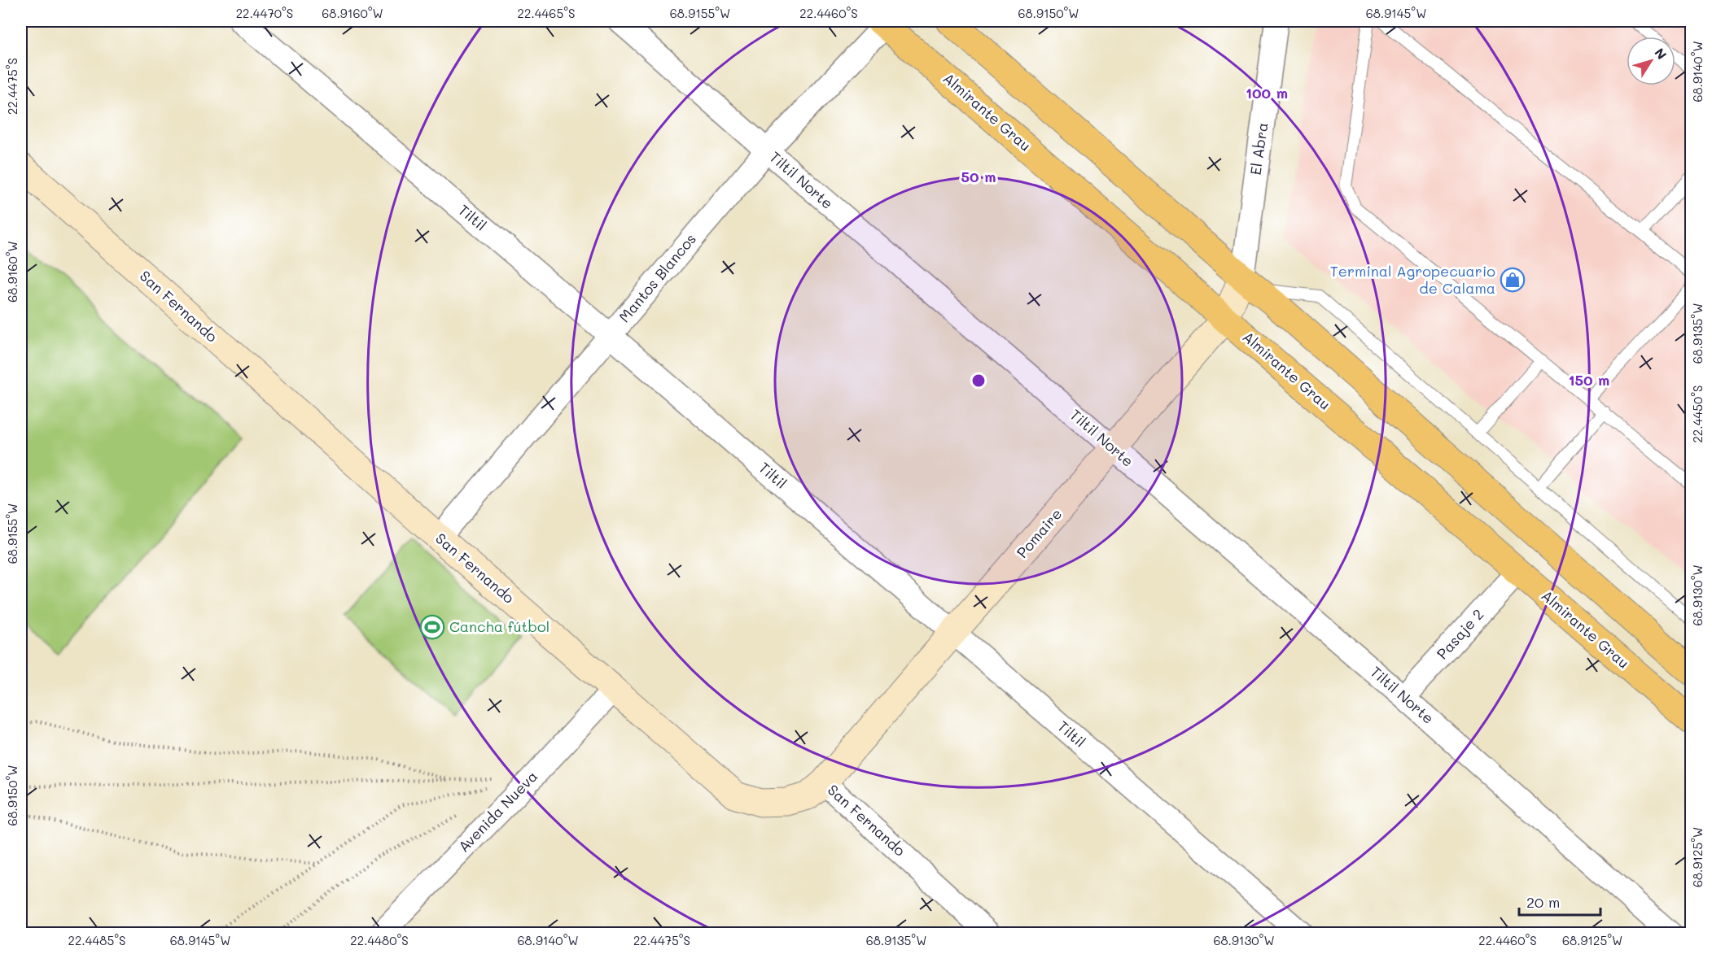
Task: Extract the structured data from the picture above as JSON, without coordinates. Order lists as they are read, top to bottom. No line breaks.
{"streets":{"main road":["Almirante Grau"],"street":["El Abra","Tiltil Norte","Tiltil","Mantos Blancos","San Fernando","Pomaire","Pasaje 2","Avenida Nueva"]},"crossings":[["Almirante Grau","Mantos Blancos"],["Almirante Grau","Pomaire"],["Almirante Grau","Pasaje 2"],["El Abra","Pomaire"],["Tiltil Norte","Mantos Blancos"],["Tiltil Norte","Pomaire"],["Tiltil Norte","Pasaje 2"],["Tiltil","Mantos Blancos"],["Tiltil","Pomaire"],["Mantos Blancos","San Fernando"],["San Fernando","Pomaire"],["San Fernando","Avenida Nueva"]],"places":{"shop":["Terminal Agropecuario de Calama"],"sports":["Cancha fútbol"]},"scale_bar":"20 m","north":"top right","coordinates":["22.4470°S","68.9160°W","22.4465°S","68.9155°W","22.4460°S","68.9150°W","68.9145°W","68.9140°W","22.4475°S","68.9135°W","22.4450°S","68.9130°W","68.9125°W","22.4485°S","22.4480°S"],"rings":["100 m","50 m","150 m"]}
